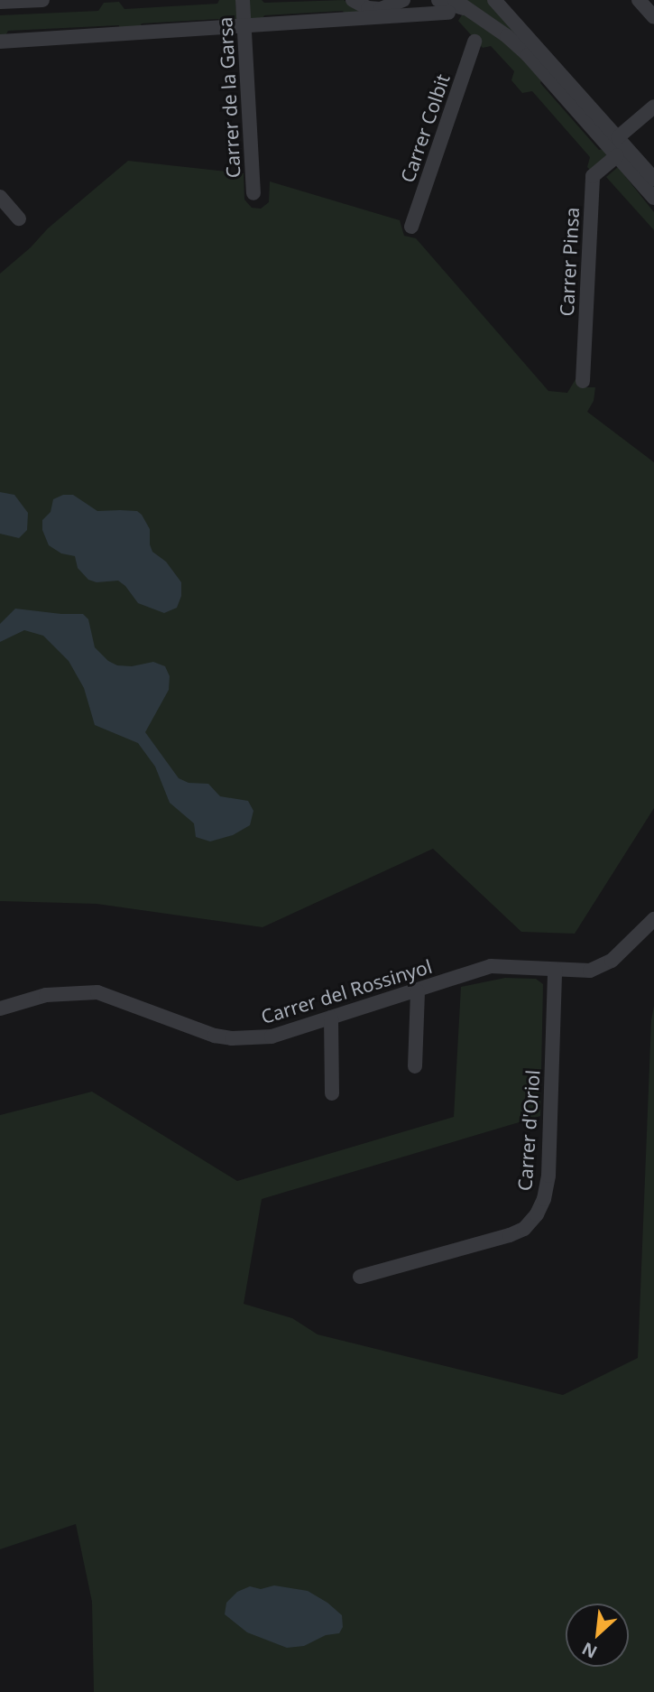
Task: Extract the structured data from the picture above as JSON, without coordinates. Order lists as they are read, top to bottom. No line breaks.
{"streets":{"street":["Carrer de la Garsa","Carrer Colbit","Carrer Pinsa","Carrer del Rossinyol","Carrer d'Oriol"]},"crossings":[["Carrer del Rossinyol","Carrer d'Oriol"]],"north":"bottom left"}
